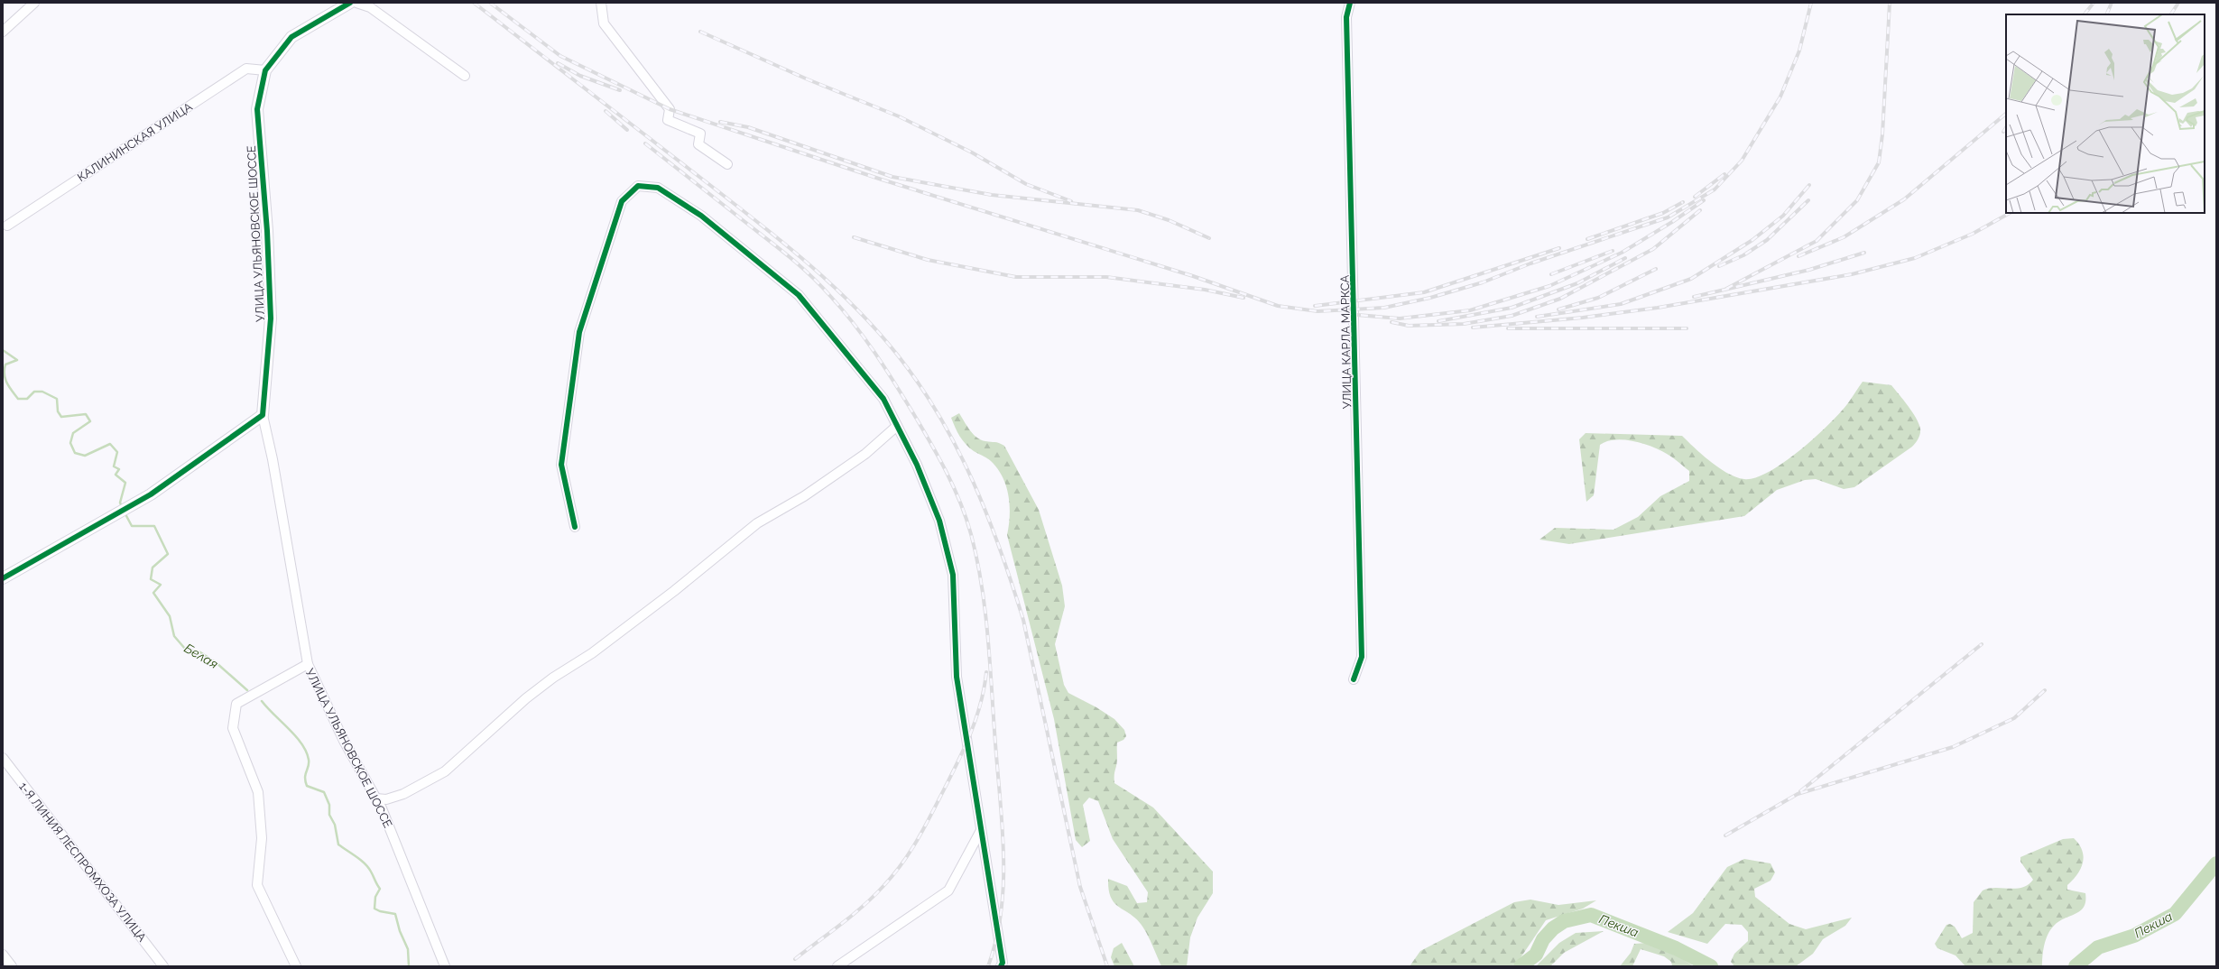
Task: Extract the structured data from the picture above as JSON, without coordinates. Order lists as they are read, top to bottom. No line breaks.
{"streets":{"street":["КАЛИНИНСКАЯ УЛИЦА","УЛИЦА УЛЬЯНОВСКОЕ ШОССЕ","УЛИЦА КАРЛА МАРКСА","1-Я ЛИНИЯ ЛЕСПРОМХОЗА УЛИЦА"]},"crossings":[["КАЛИНИНСКАЯ УЛИЦА","УЛИЦА УЛЬЯНОВСКОЕ ШОССЕ"]],"water":["Белая","Пекша"]}
